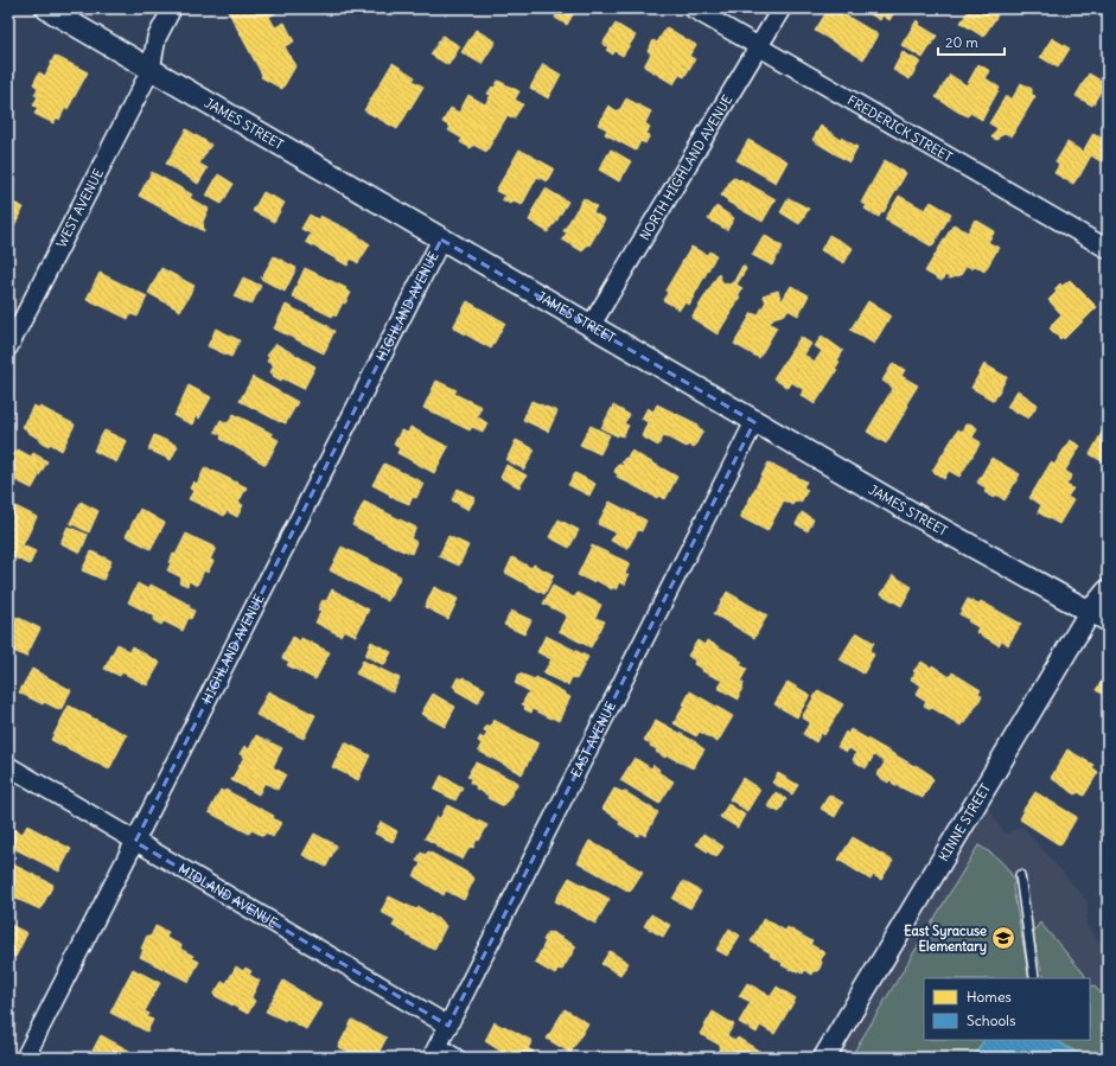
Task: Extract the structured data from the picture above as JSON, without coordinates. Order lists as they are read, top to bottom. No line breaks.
{"streets":{"street":["JAMES STREET","FREDERICK STREET","NORTH HIGHLAND AVENUE","WEST AVENUE","HIGHLAND AVENUE","EAST AVENUE","KINNE STREET","MIDLAND AVENUE"]},"crossings":[["JAMES STREET","NORTH HIGHLAND AVENUE"],["JAMES STREET","WEST AVENUE"],["JAMES STREET","HIGHLAND AVENUE"],["JAMES STREET","EAST AVENUE"],["JAMES STREET","KINNE STREET"],["FREDERICK STREET","NORTH HIGHLAND AVENUE"],["HIGHLAND AVENUE","MIDLAND AVENUE"],["EAST AVENUE","MIDLAND AVENUE"]],"places":{"school or university":["East Syracuse Elementary"]},"legend":["Homes","Schools"],"scale_bar":"20 m"}
